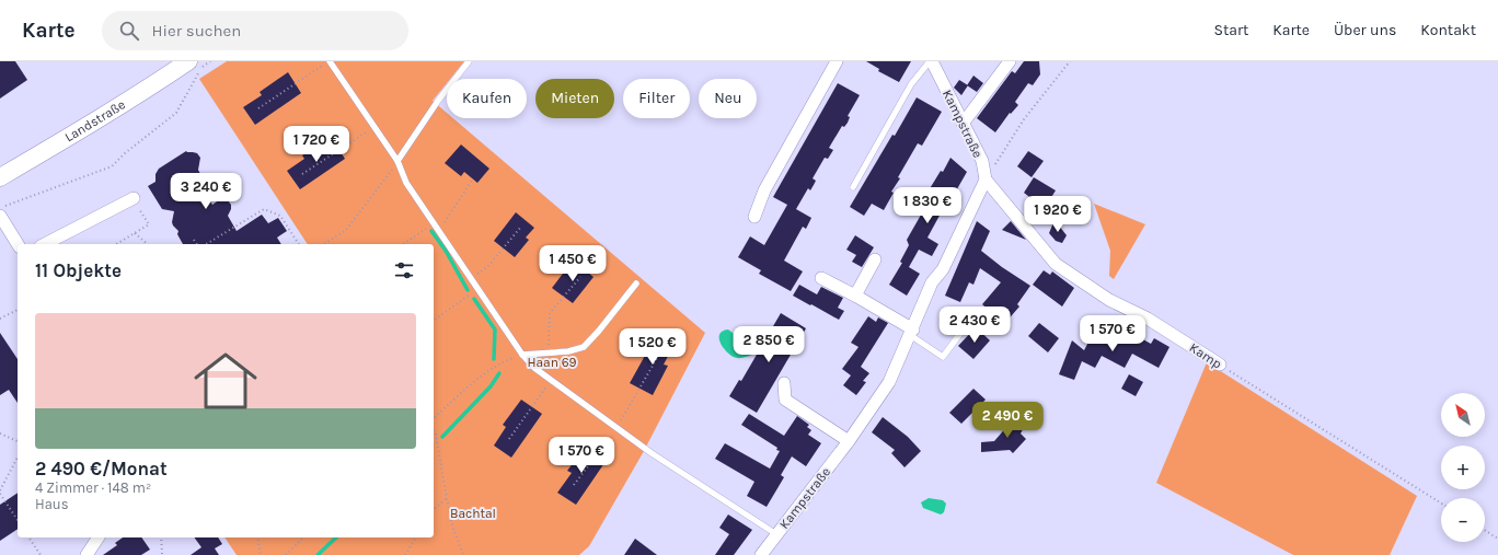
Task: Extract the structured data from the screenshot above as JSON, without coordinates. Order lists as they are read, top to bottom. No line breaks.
{"streets":{"main road":["Landstraße"],"street":["Kampstraße","Kamp"]},"crossings":[["Kampstraße","Kamp"]],"parks":["Haan 69","Bachtal"],"north":"top left","page":{"header":"Karte","search":"Hier suchen","nav":["Start","Karte","Über uns","Kontakt"],"chip":["Kaufen","Mieten","Filter","Neu"],"price":["1 720 €","3 240 €","1 830 €","1 920 €","1 450 €","2 430 €","1 570 €","2 850 €","1 520 €","2 490 €","1 570 €"],"heading":"11 Objekte","list":[{"name":"2 490 €/Monat","note":"4 Zimmer · 148 m² · Haus"}],"map_buttons":["+","−"]}}
